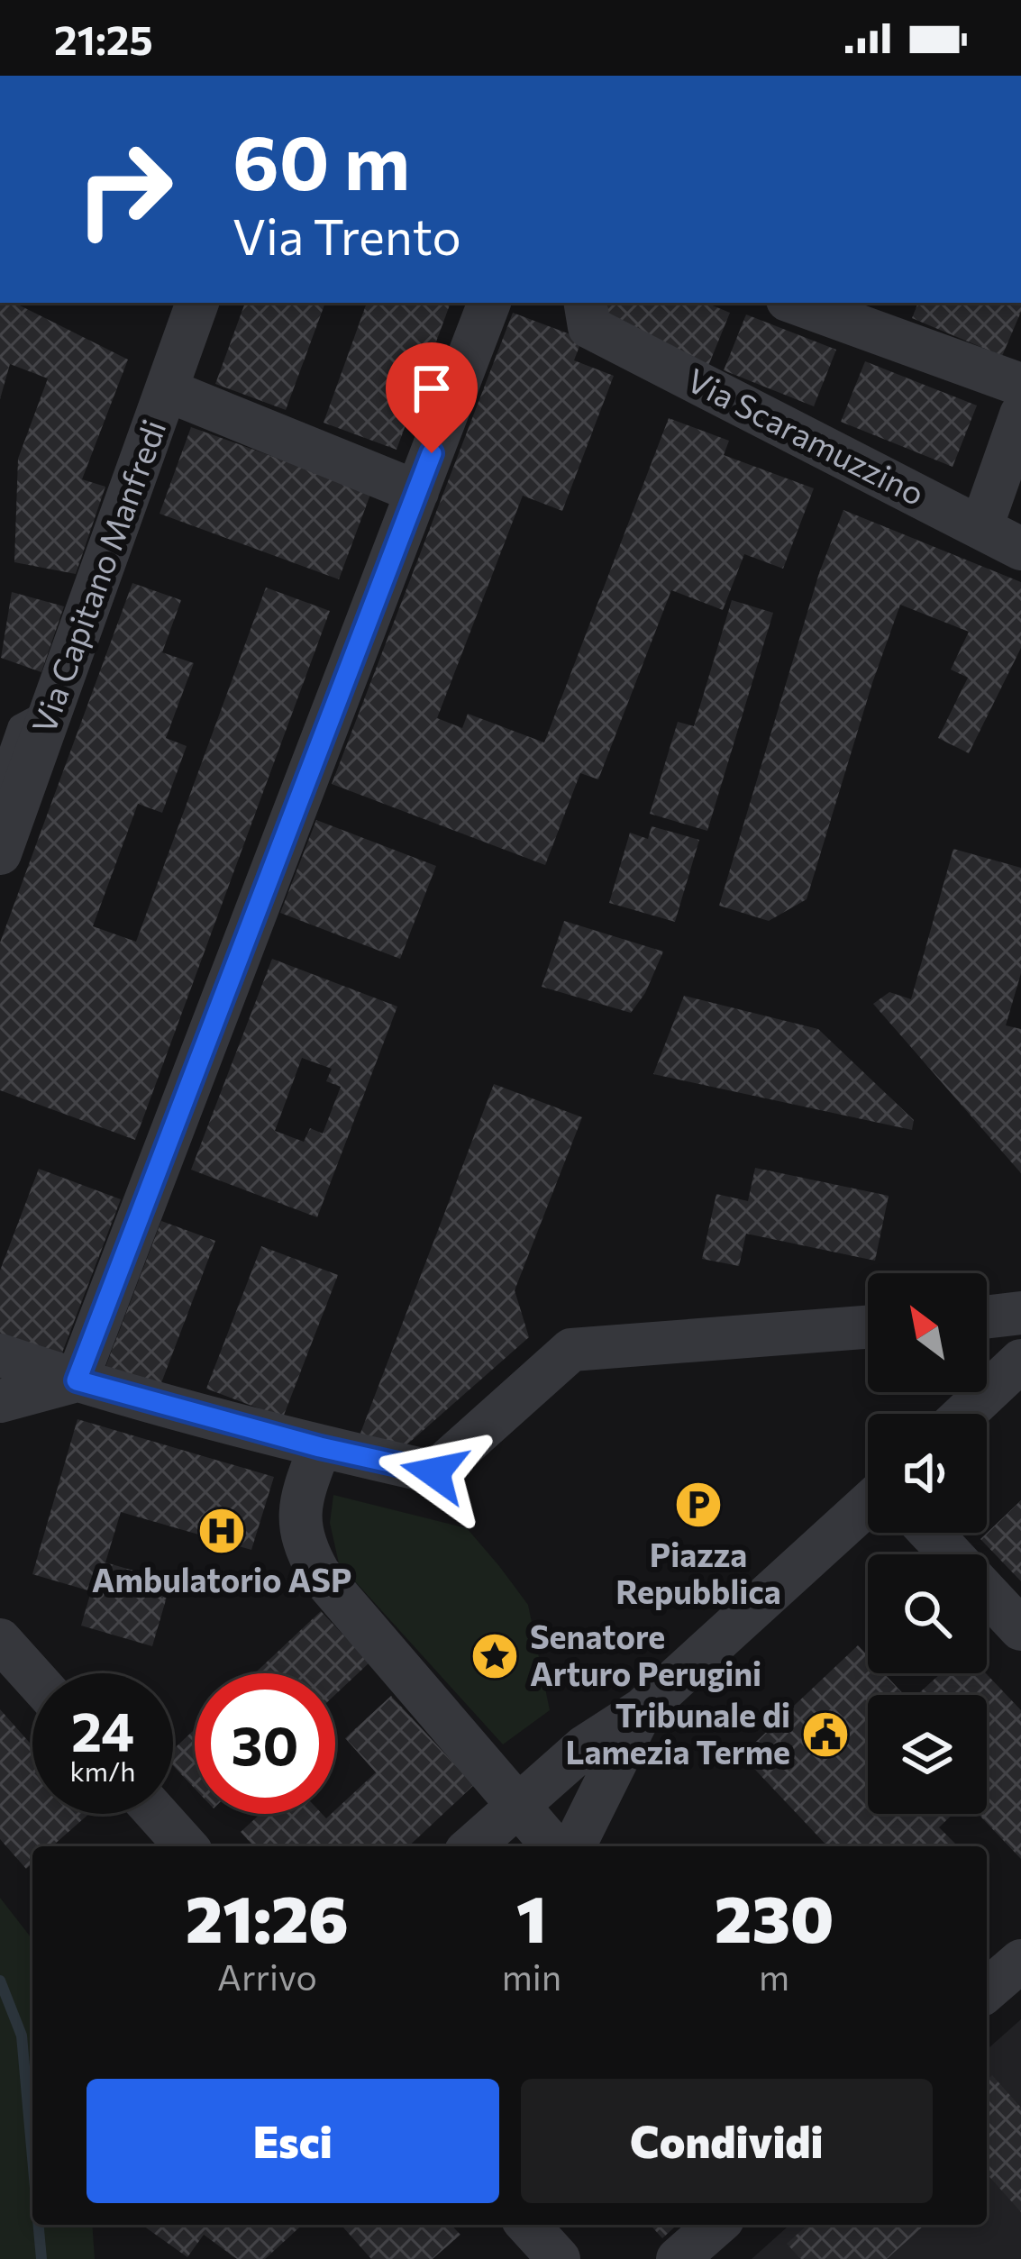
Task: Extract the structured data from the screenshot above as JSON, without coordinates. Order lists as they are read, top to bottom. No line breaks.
{"streets":{"street":["Via Scaramuzzino","Via Capitano Manfredi"]},"places":{"parking":["Piazza Repubblica"],"hospital":["Ambulatorio ASP"],"place":["Senatore Arturo Perugini"],"public building":["Tribunale di Lamezia Terme"]},"north":"top left","page":{"status":"21:25","turn":["60 m","Via Trento"],"speed":"24 km/h","limit":"30","eta":["21:26","Arrivo","1","min","230","m"],"buttons":["Esci","Condividi"]}}
